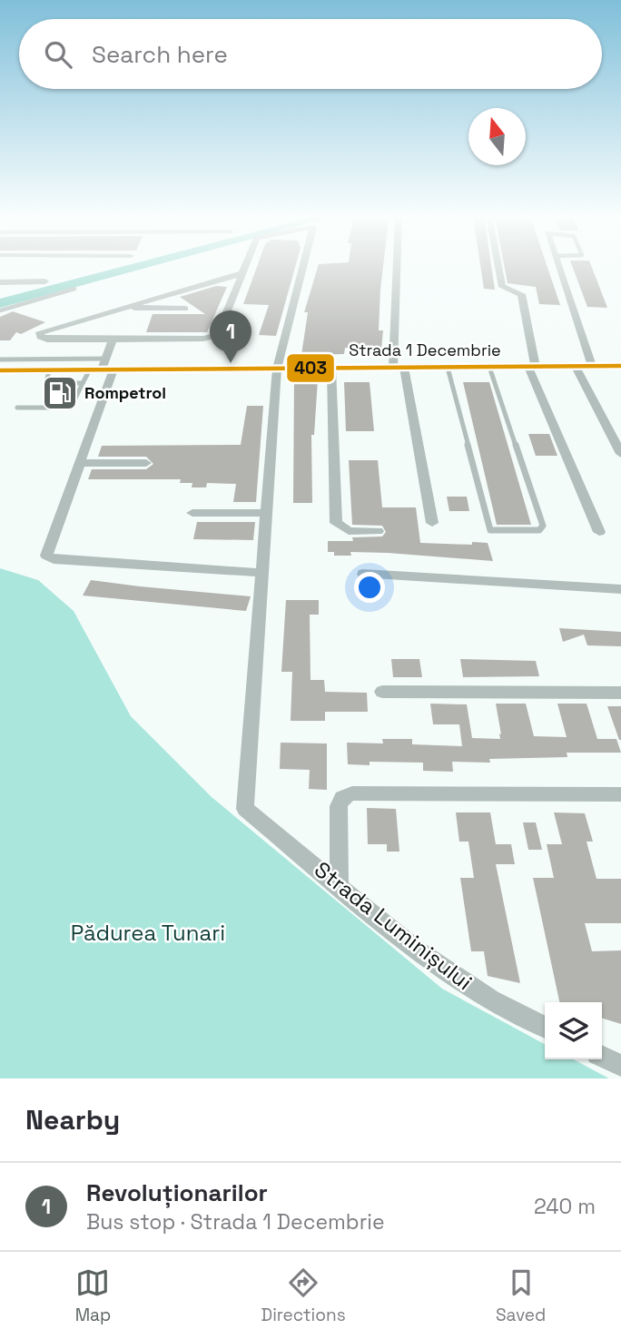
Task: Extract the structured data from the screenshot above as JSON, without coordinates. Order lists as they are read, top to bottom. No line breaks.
{"streets":{"main road":["Strada 1 Decembrie"],"street":["Strada Luminișului"]},"parks":["Pădurea Tunari"],"places":{"fuel station":["Rompetrol"]},"lines":["transit line 403"],"north":"top","page":{"search":"Search here","pins":"1","heading":"Nearby","list":[{"mark":"1","name":"Revoluționarilor","note":"Bus stop · Strada 1 Decembrie","value":"240 m"}],"nav":["Map","Directions","Saved"]}}
